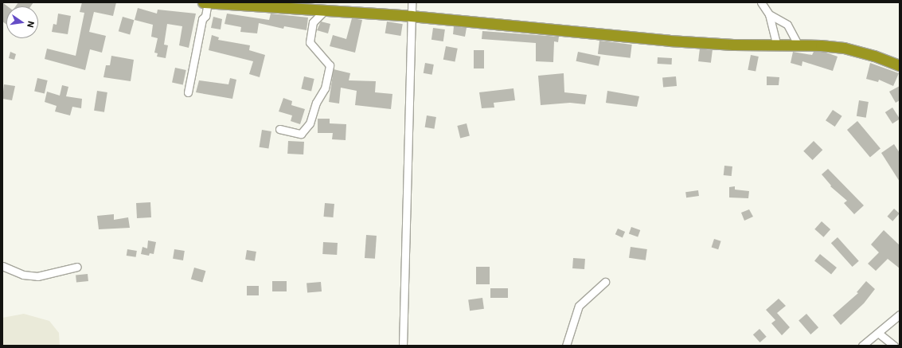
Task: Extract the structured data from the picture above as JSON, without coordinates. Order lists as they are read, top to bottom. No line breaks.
{"north":"right"}
